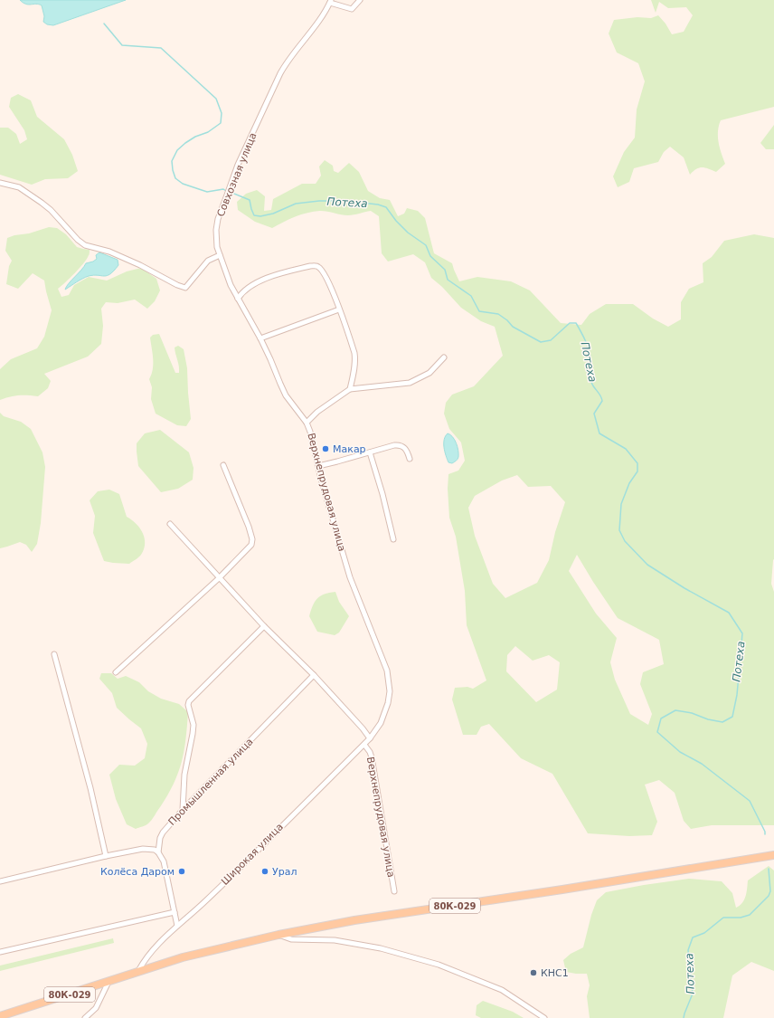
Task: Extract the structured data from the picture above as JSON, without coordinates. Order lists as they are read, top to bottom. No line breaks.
{"streets":{"main road":["80К-029"],"street":["Совхозная улица","Верхнепрудовая улица","Промышленная улица","Широкая улица"]},"crossings":[["Совхозная улица","Верхнепрудовая улица"],["Верхнепрудовая улица","Широкая улица"],["Широкая улица","80К-029"]],"water":["Потеха"],"places":["Макар","Колёса Даром","Урал","КНС1"]}
